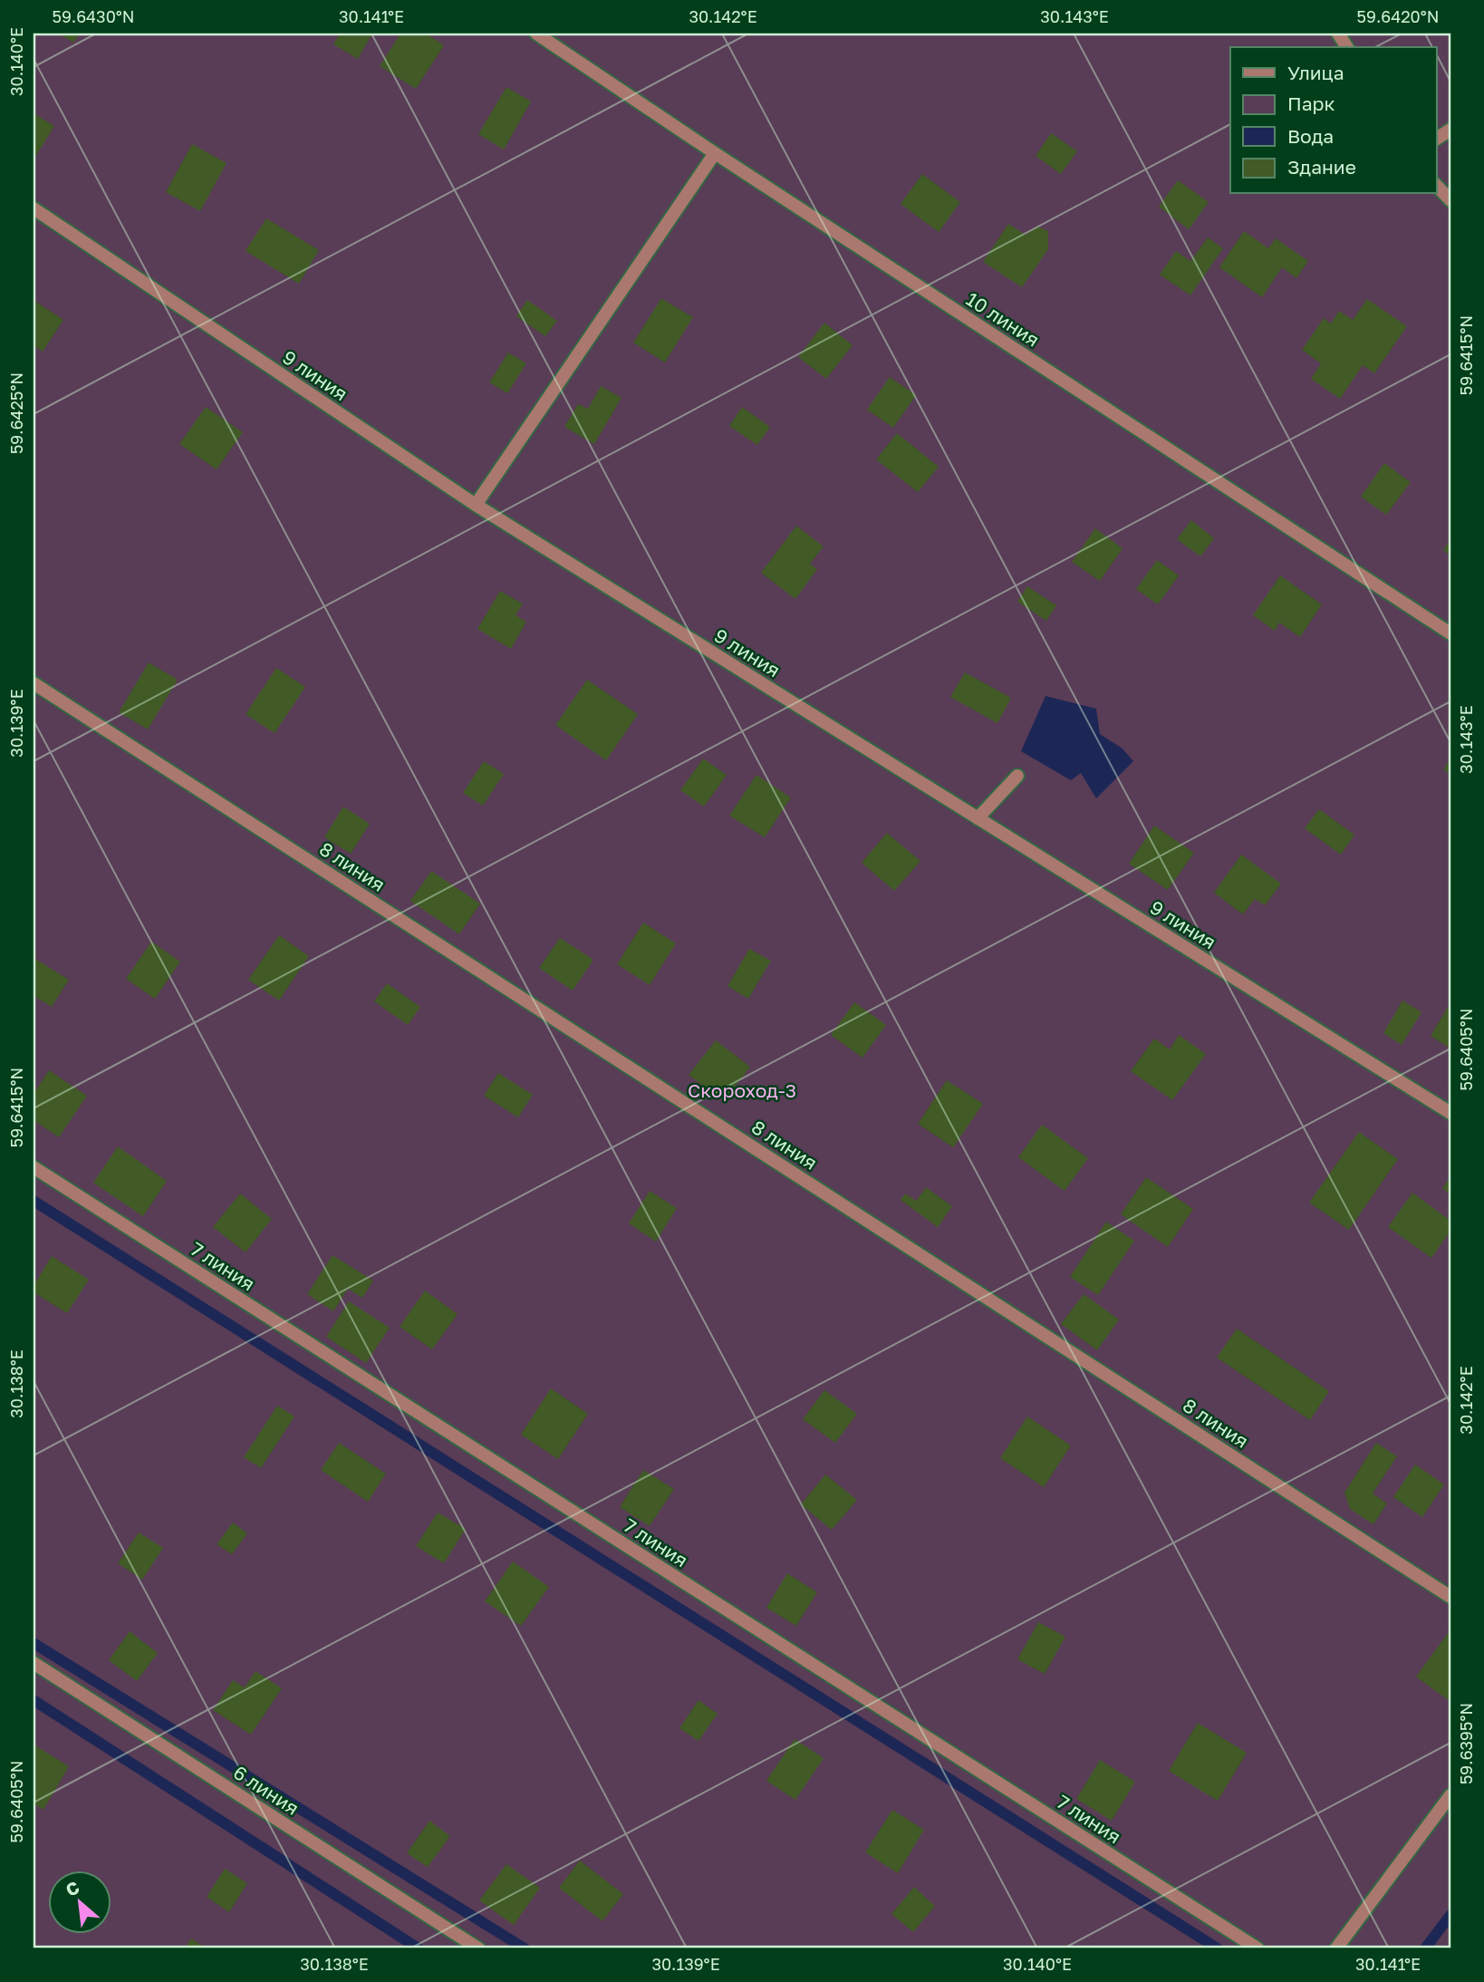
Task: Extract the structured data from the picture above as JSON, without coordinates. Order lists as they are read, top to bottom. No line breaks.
{"streets":{"street":["10 линия","9 линия","8 линия","7 линия","6 линия"]},"parks":["Скороход-3"],"legend":["Улица","Парк","Вода","Здание"],"north":"top left","coordinates":["59.6430°N","30.141°E","30.142°E","30.143°E","59.6420°N","30.140°E","59.6415°N","59.6425°N","30.139°E","59.6405°N","30.138°E","59.6395°N"]}
